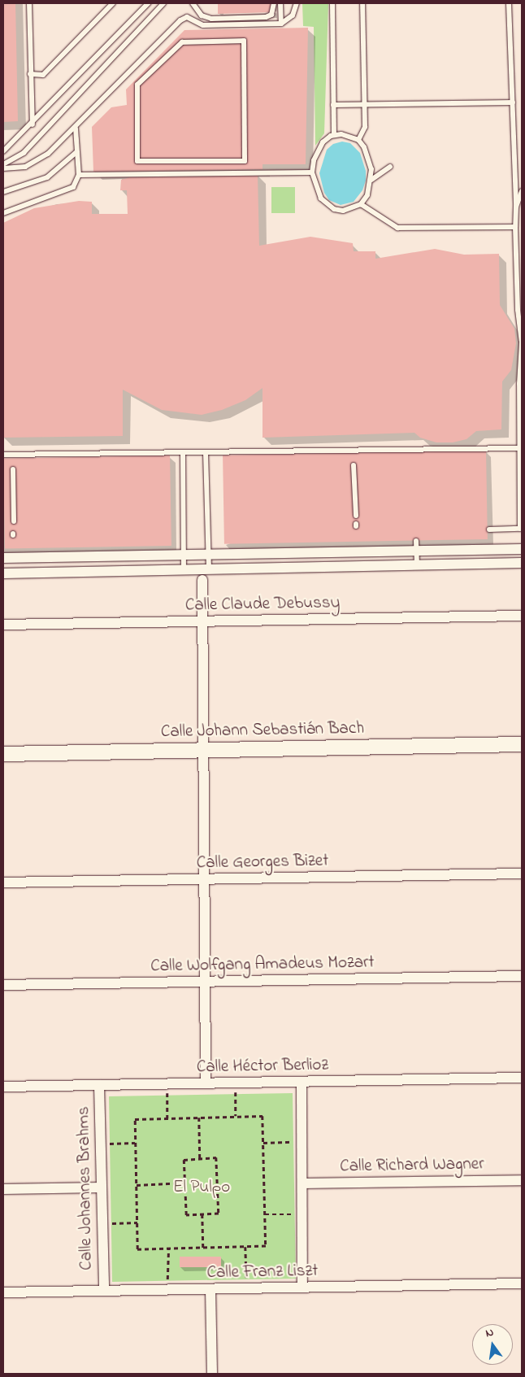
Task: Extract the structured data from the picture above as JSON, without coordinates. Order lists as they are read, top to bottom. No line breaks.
{"streets":{"street":["Calle Claude Debussy","Calle Johann Sebastián Bach","Calle Georges Bizet","Calle Wolfgang Amadeus Mozart","Calle Héctor Berlioz","Calle Richard Wagner","Calle Johannes Brahms","Calle Franz Liszt"]},"crossings":[["Calle Héctor Berlioz","Calle Johannes Brahms"],["Calle Johannes Brahms","Calle Franz Liszt"]],"parks":["El Pulpo"],"north":"top"}
